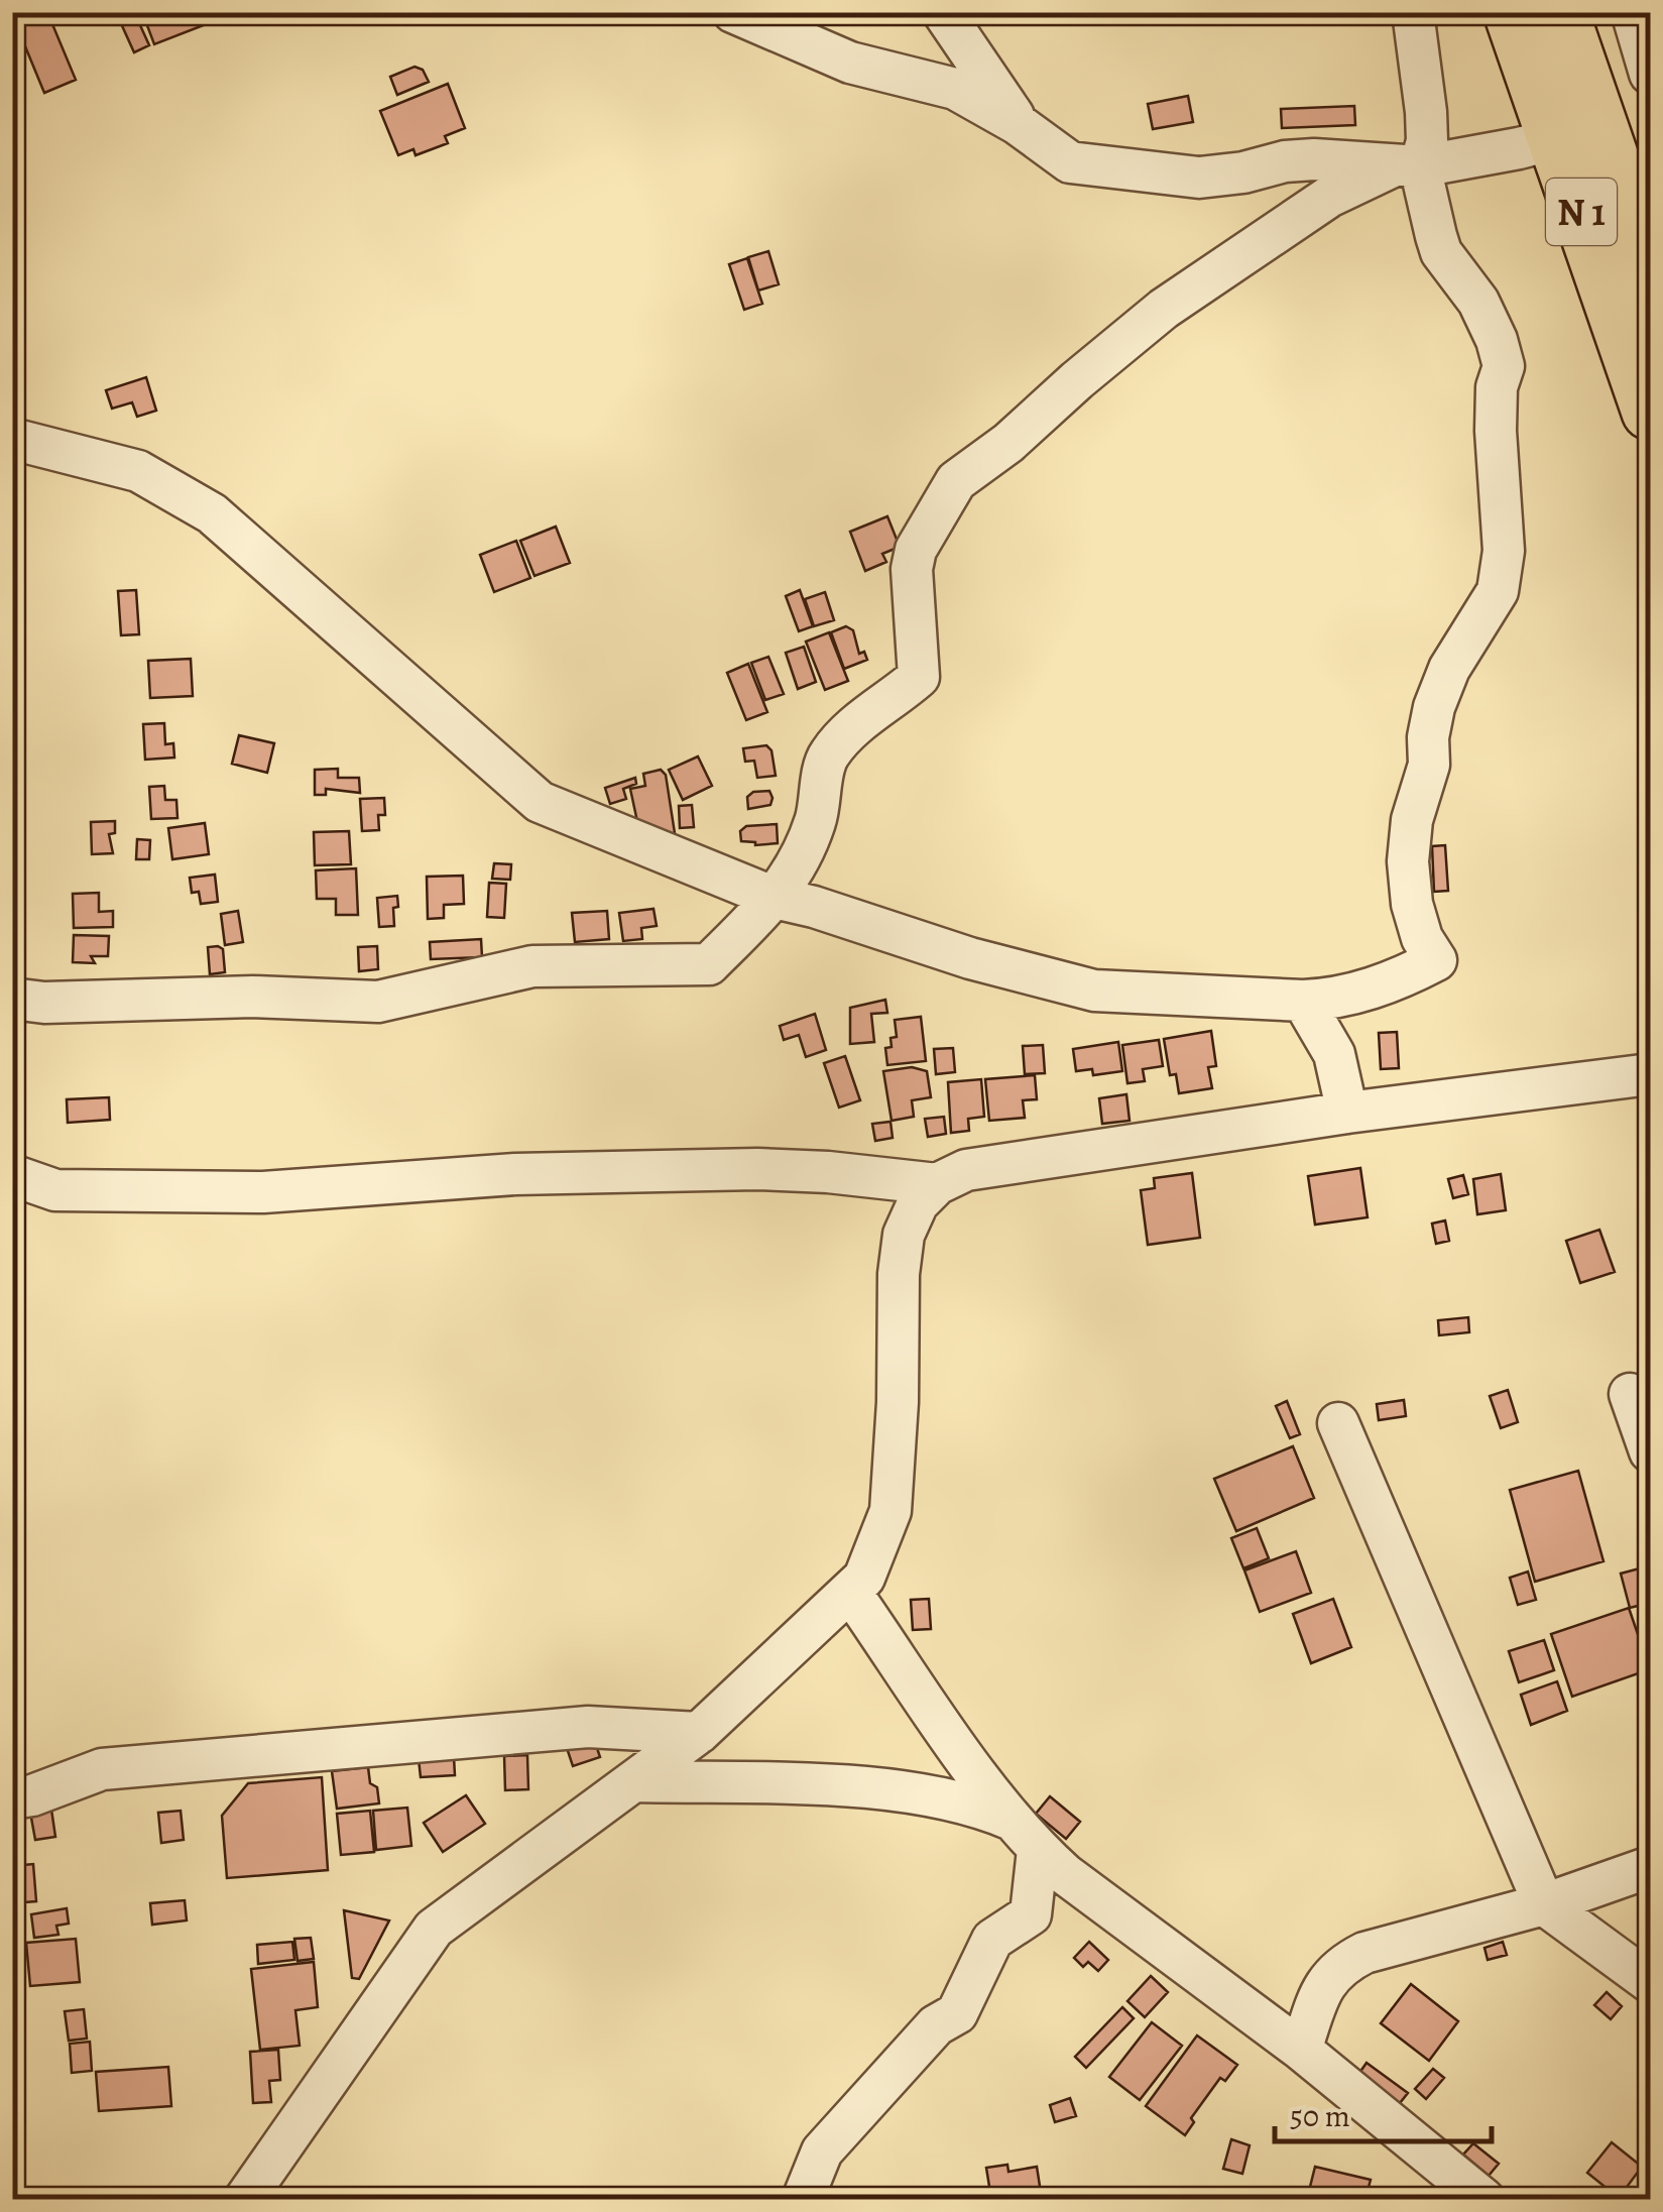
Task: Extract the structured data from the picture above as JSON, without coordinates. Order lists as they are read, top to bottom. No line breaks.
{"streets":{"highway":["N 1"]},"scale_bar":"50 m"}
